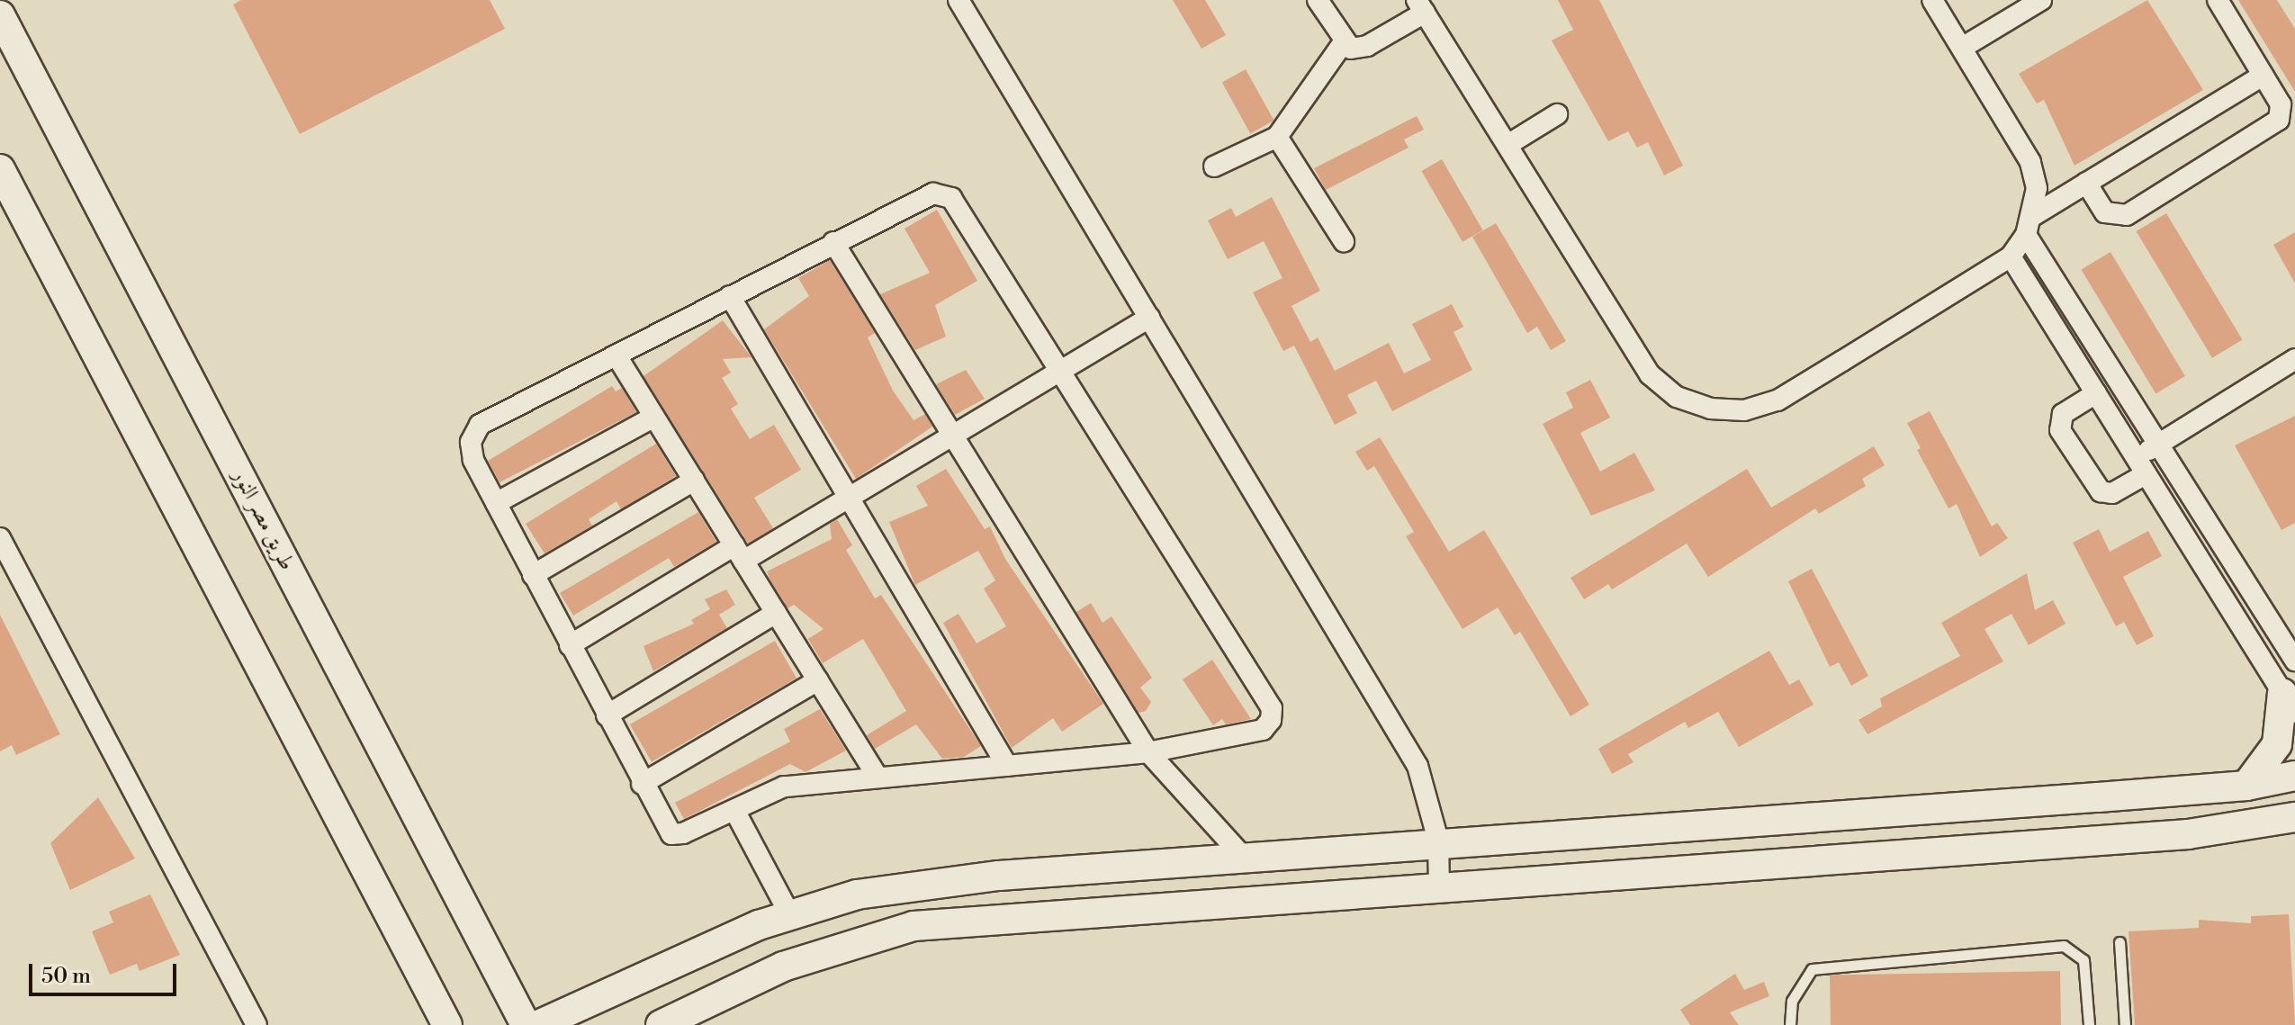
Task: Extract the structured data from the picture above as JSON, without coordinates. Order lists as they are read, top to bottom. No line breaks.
{"streets":{"street":["طريق مصر النور"]},"scale_bar":"50 m"}
